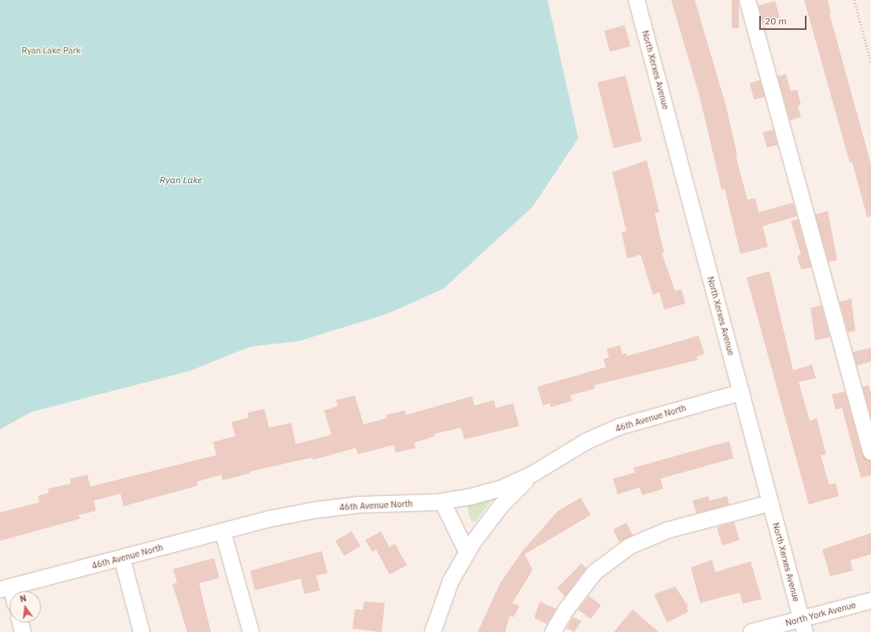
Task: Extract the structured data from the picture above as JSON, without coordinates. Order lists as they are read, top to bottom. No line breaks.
{"streets":{"street":["North Xerxes Avenue","46th Avenue North","North York Avenue"]},"crossings":[["North Xerxes Avenue","46th Avenue North"],["North Xerxes Avenue","North York Avenue"]],"water":["Ryan Lake"],"parks":["Ryan Lake Park"],"scale_bar":"20 m","north":"top"}
